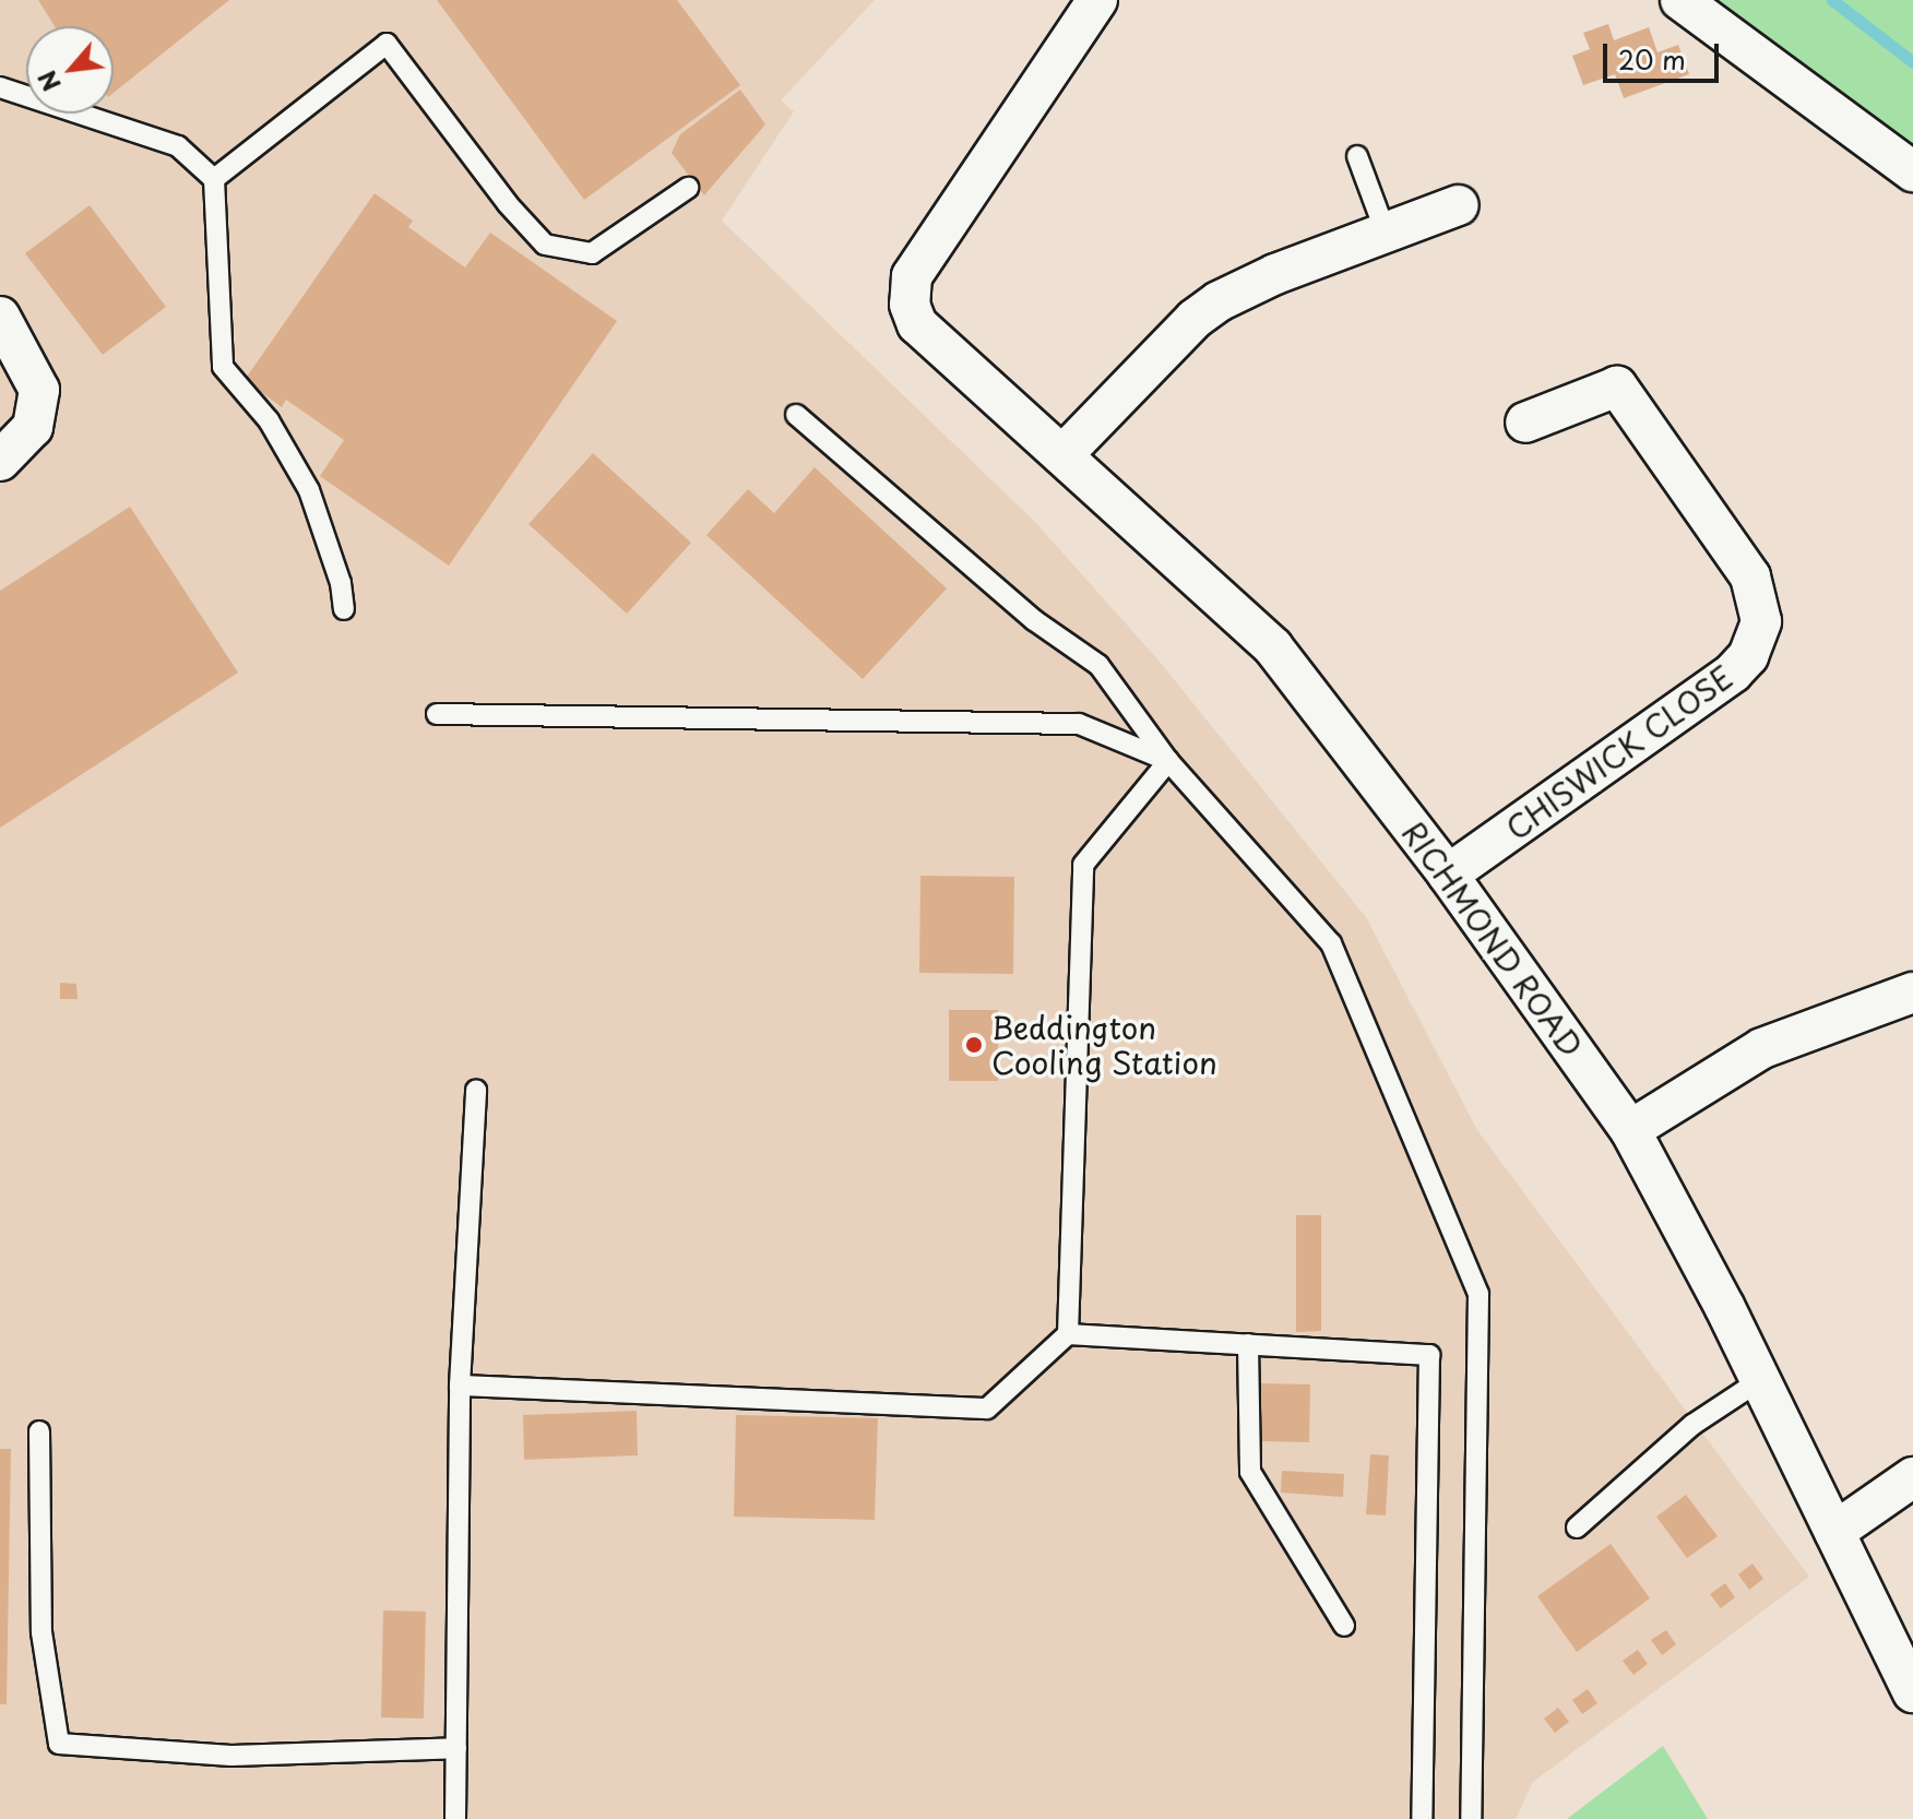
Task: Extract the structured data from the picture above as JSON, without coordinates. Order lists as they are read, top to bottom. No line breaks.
{"streets":{"street":["CHISWICK CLOSE","RICHMOND ROAD"]},"crossings":[["CHISWICK CLOSE","RICHMOND ROAD"]],"places":["Beddington Cooling Station"],"scale_bar":"20 m","north":"bottom left"}
